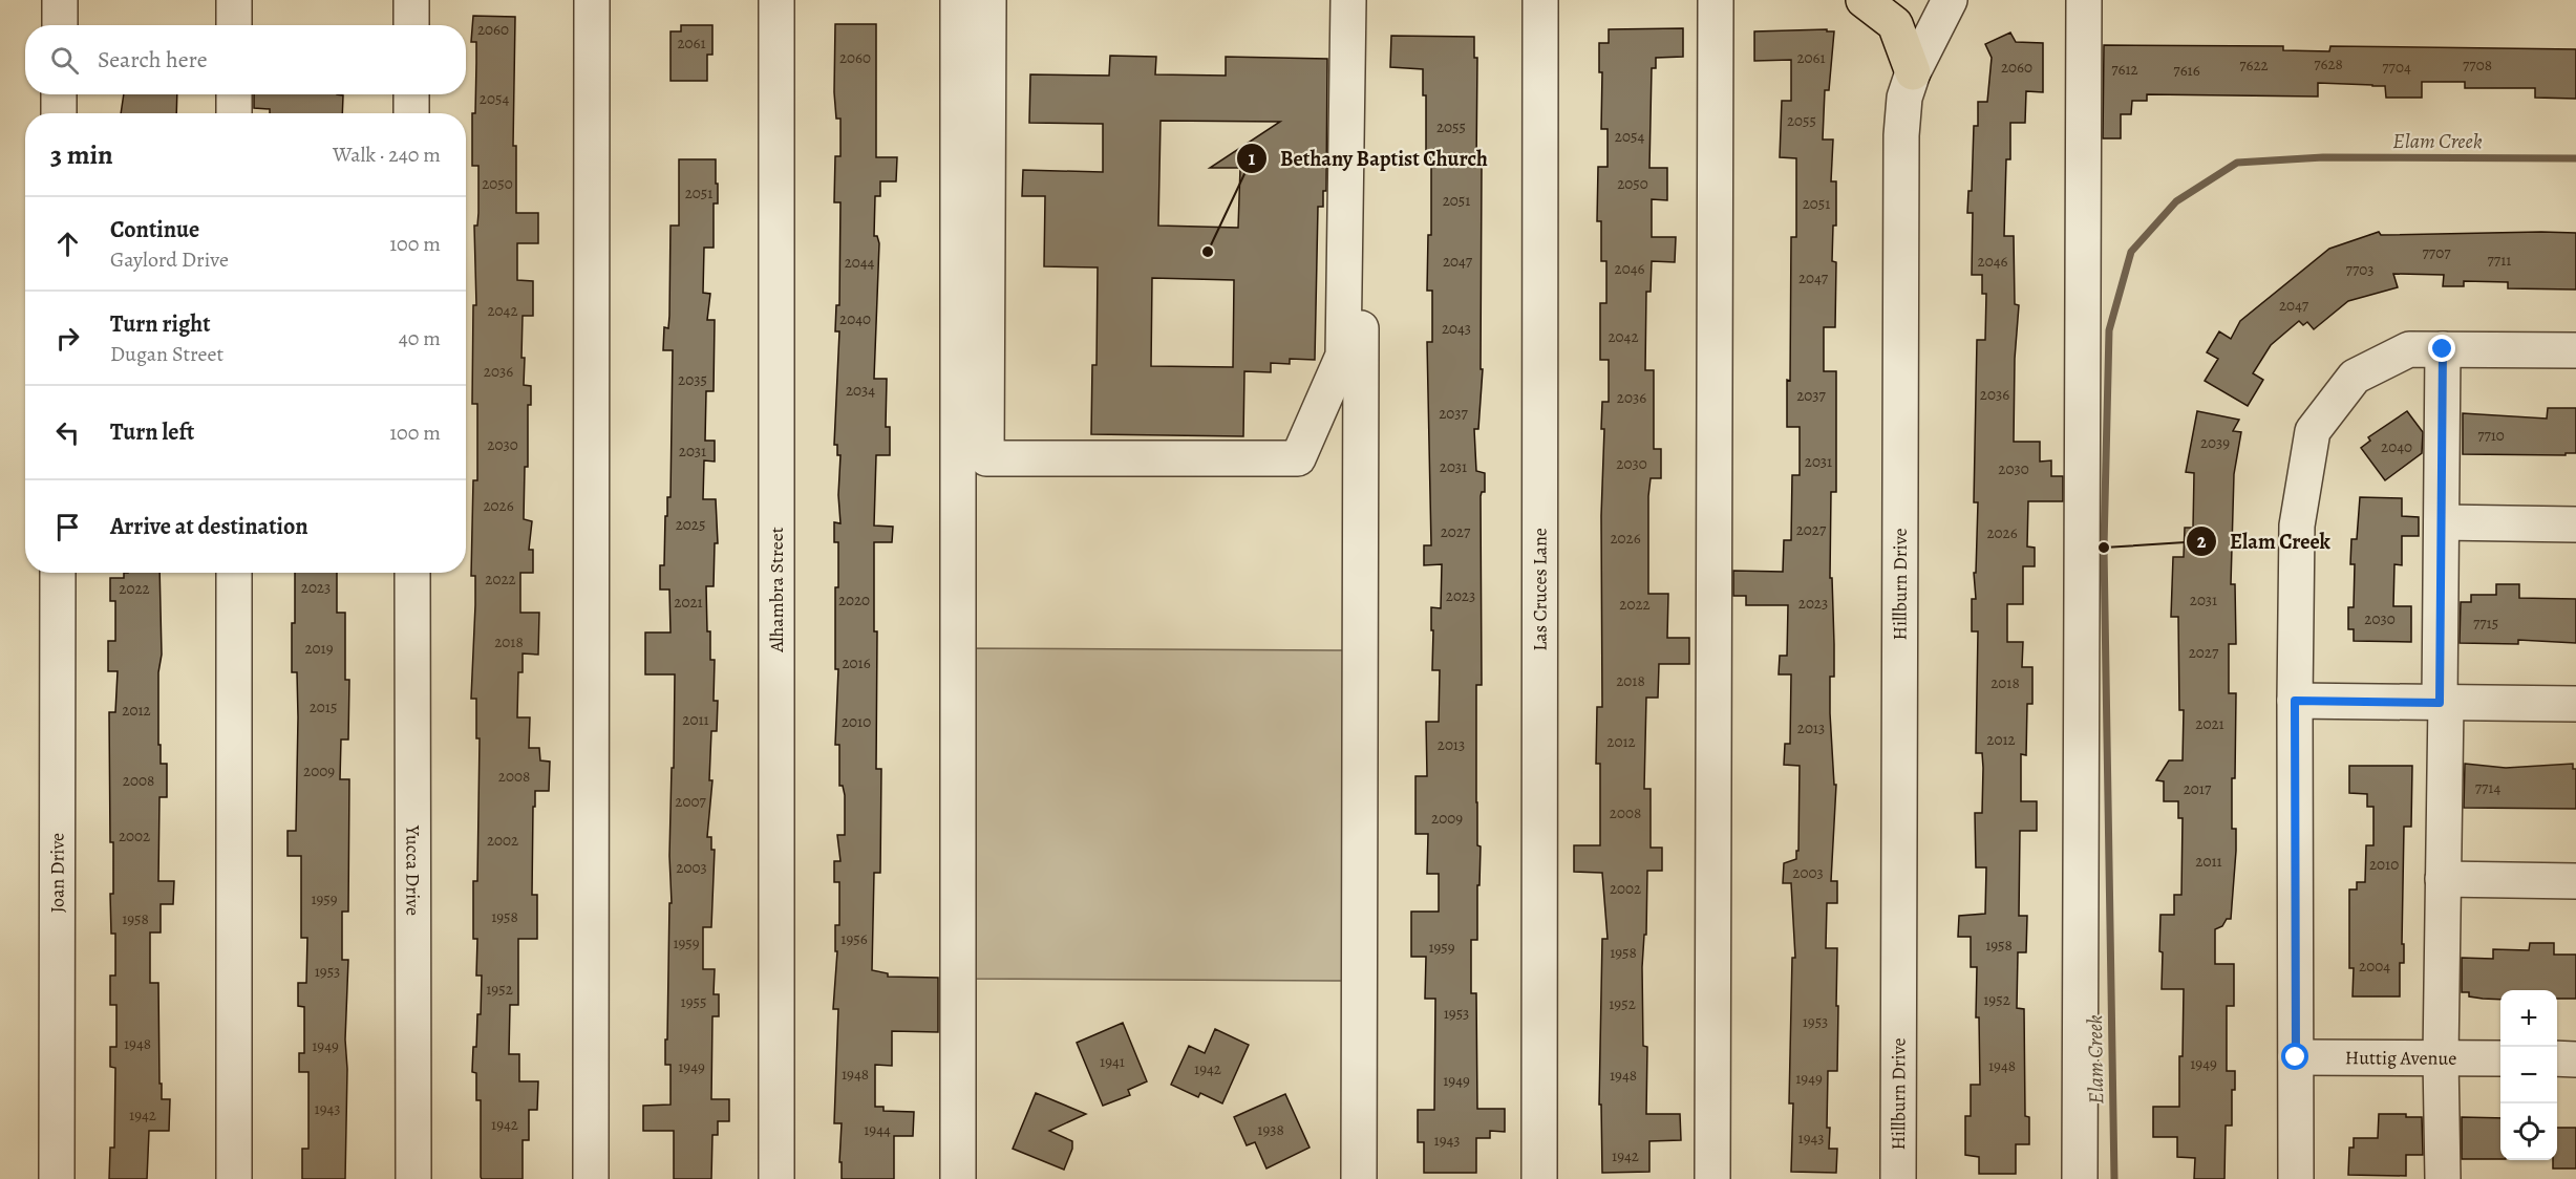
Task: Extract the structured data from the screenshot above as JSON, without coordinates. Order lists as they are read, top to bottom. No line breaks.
{"streets":{"street":["Hillburn Drive","Alhambra Street","Las Cruces Lane","Joan Drive","Yucca Drive","Huttig Avenue"]},"water":["Elam Creek"],"places":["Bethany Baptist Church","Elam Creek"],"house_numbers":["2060","2061","2060","2061","7628","7622","7708","2060","7704","7612","7616","2054","2055","2055","2054","2050","2050","2051","2051","2051","7707","7711","2047","2046","2044","2046","7703","2047","2047","2042","2040","2043","2042","2036","2035","2034","2036","2037","2036","2037","7710","2039","2030","2040","2031","2031","2030","2031","2030","2026","2025","2027","2027","2026","2026","2022","2023","2022","2023","2020","2031","2021","2023","2022","2030","7715","2018","2019","2027","2016","2018","2018","2015","2012","2011","2010","2021","2013","2012","2012","2013","2009","2008","2008","7714","2017","2007","2008","2009","2002","2002","2011","2010","2003","2003","2002","1959","1958","1958","1956","1959","1958","1959","1958","2004","1953","1952","1952","1955","1952","1953","1953","1948","1949","1941","1949","1948","1949","1942","1948","1948","1949","1949","1943","1942","1942","1944","1938","1943","1943","1942"],"page":{"search":"Search here","heading":["3 min","Walk · 240 m"],"list":[["Continue","Gaylord Drive","100 m"],["Turn right","Dugan Street","40 m"],["Turn left","100 m"],"Arrive at destination"],"map_buttons":["+","−"]}}
